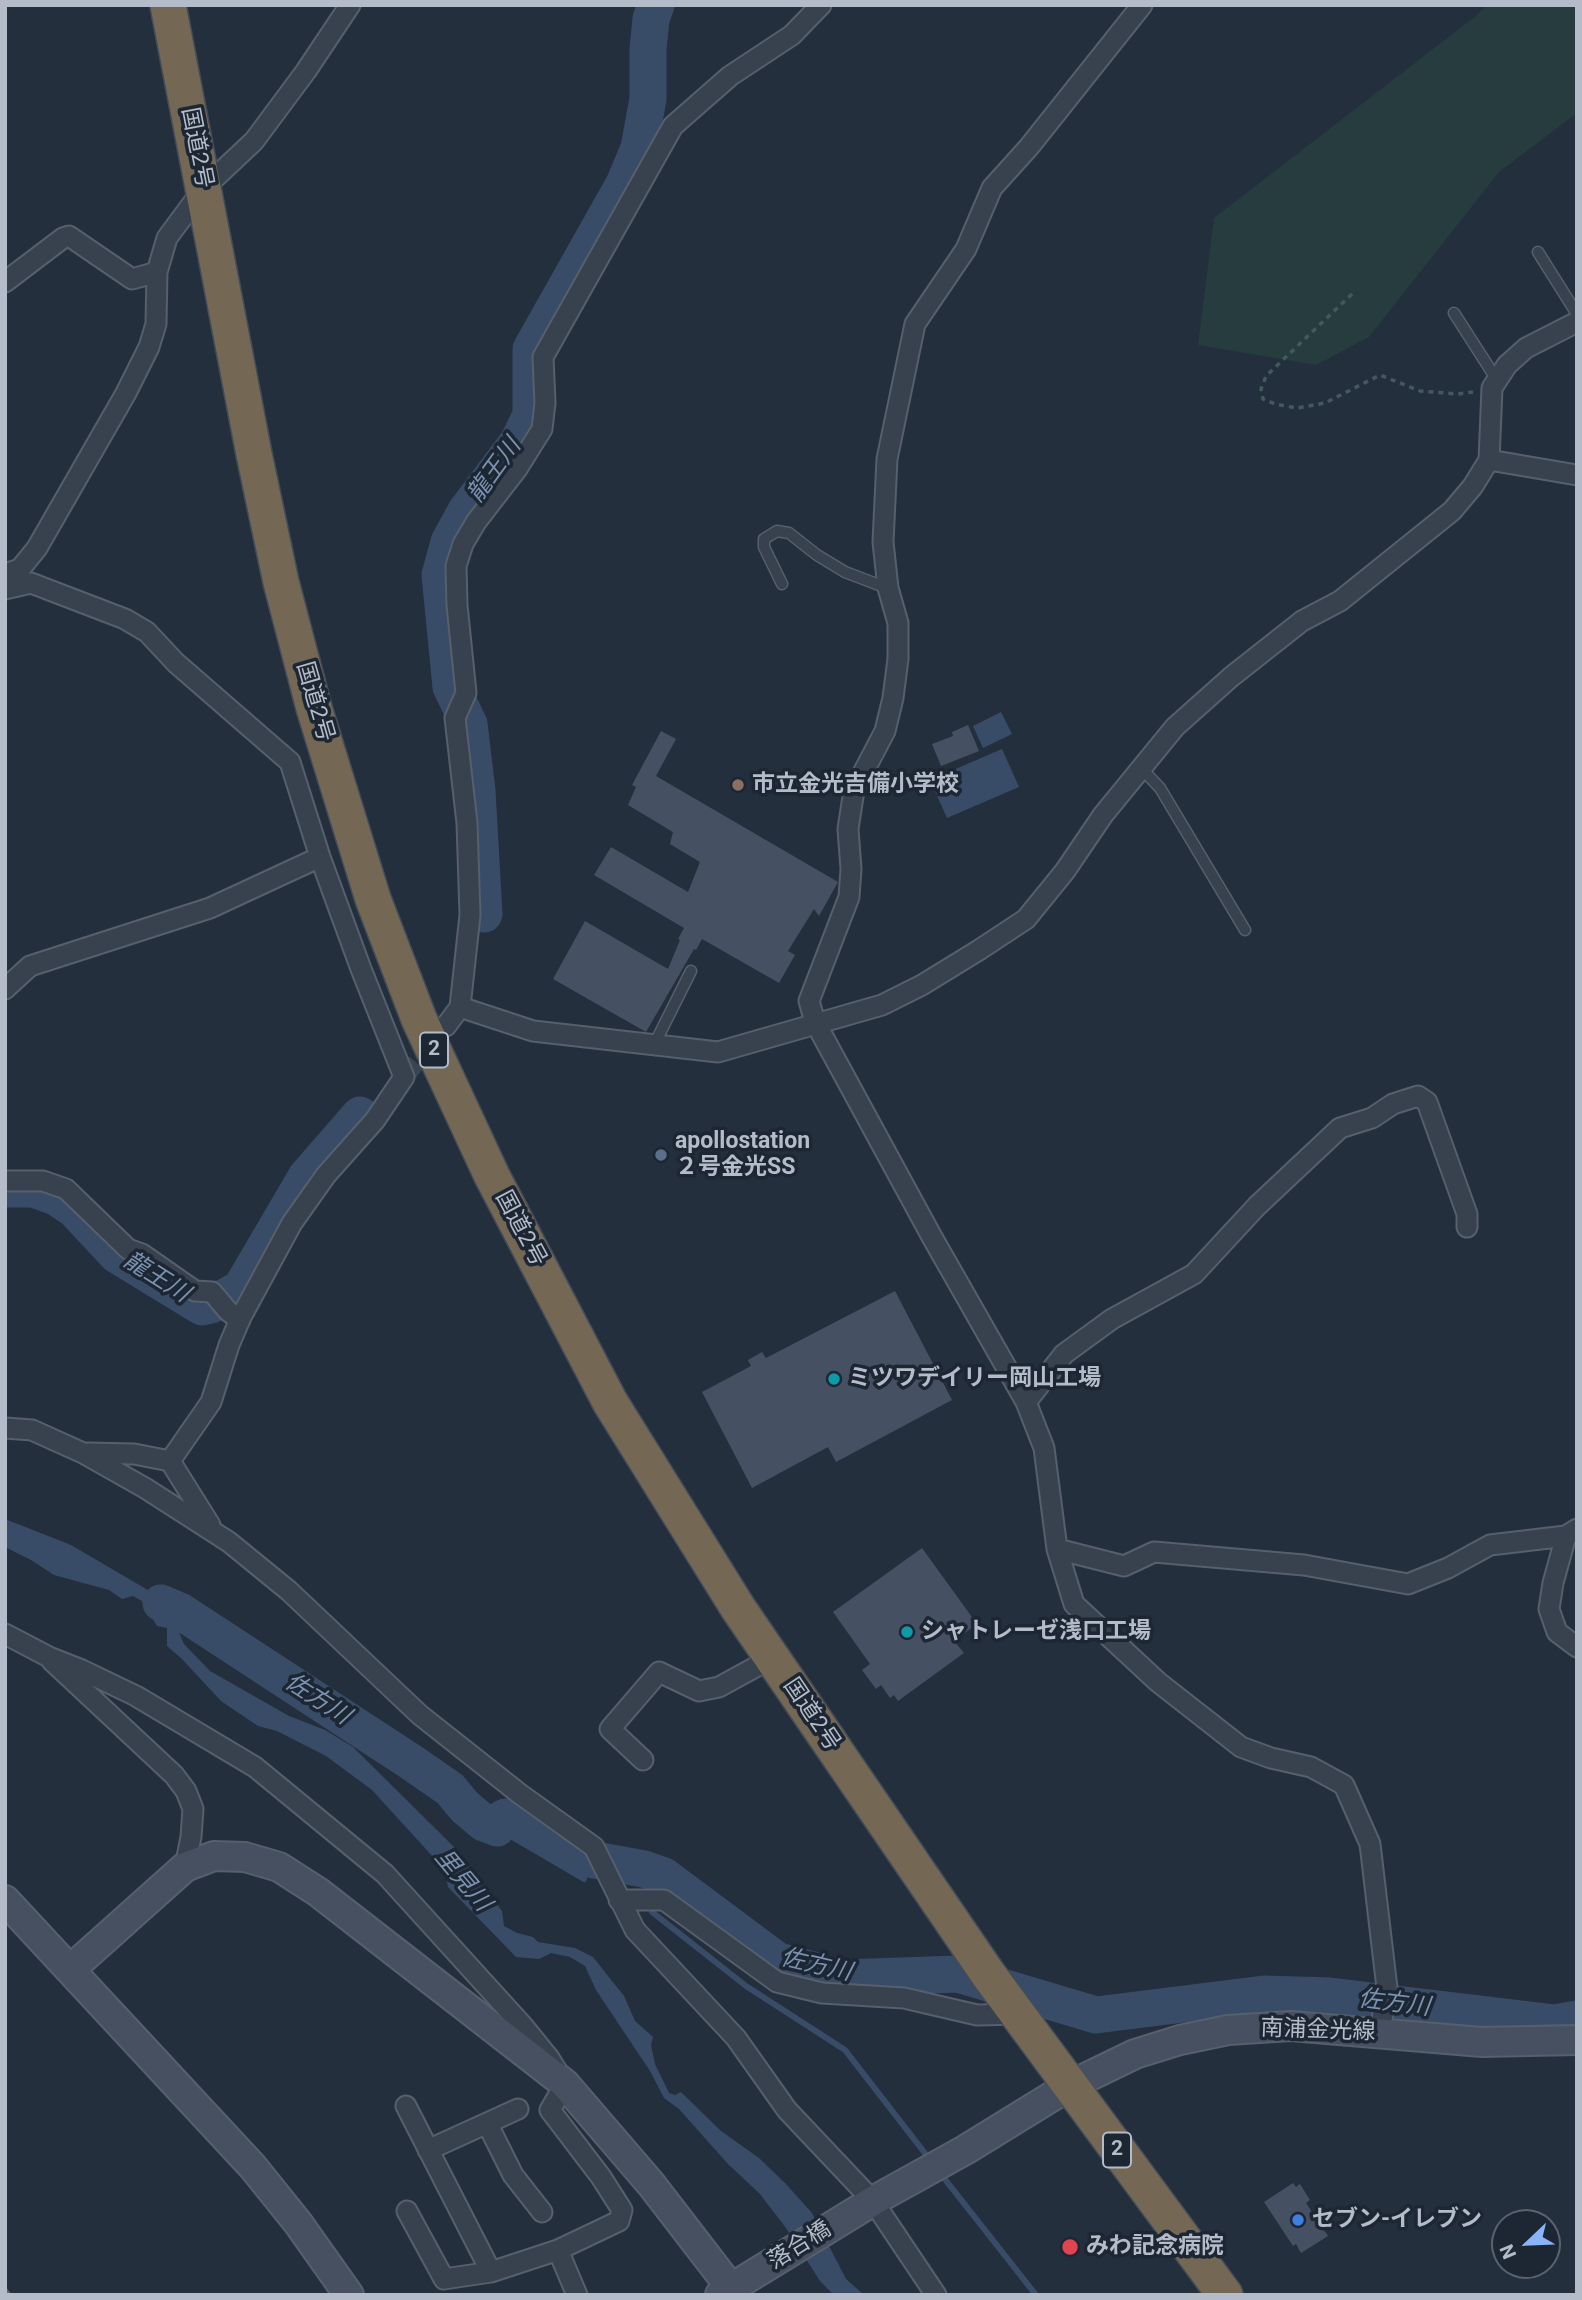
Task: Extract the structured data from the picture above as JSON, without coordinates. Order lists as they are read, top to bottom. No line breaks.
{"streets":{"highway":["国道2号","2"],"street":["南浦金光線","落合橋"]},"crossings":[["国道2号","南浦金光線"],["南浦金光線","落合橋"]],"water":["龍王川","佐方川","里見川"],"places":["市立金光吉備小学校","apollostation ２号金光SS","ミツワデイリー岡山工場","シャトレーゼ浅口工場","セブン-イレブン","みわ記念病院"],"north":"bottom left"}
